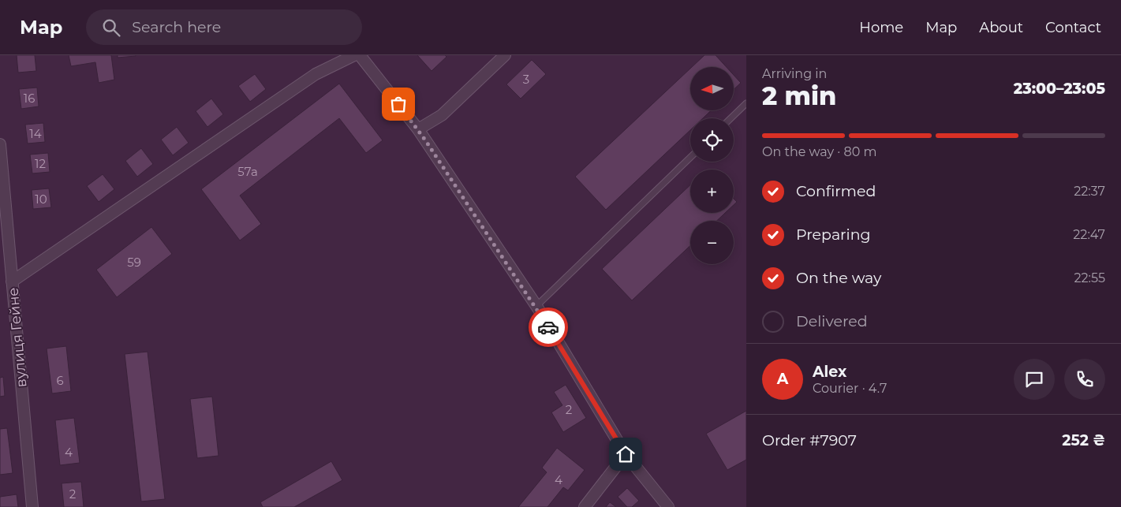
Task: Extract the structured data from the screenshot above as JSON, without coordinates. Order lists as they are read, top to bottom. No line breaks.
{"streets":{"street":["вулиця Гейне"]},"house_numbers":["3","16","14","12","57а","10","59","6","2","4","4","2"],"north":"left","page":{"header":"Map","search":"Search here","nav":["Home","Map","About","Contact"],"heading":["2 min","Arriving in","23:00–23:05"],"panel":["Alex","Courier · 4.7","Order #7907","252 ₴"],"map_buttons":["+","−"],"bar":"On the way · 80 m","list":[["Confirmed","22:37"],["Preparing","22:47"],["On the way","22:55"],"Delivered"],"round":"A"}}
